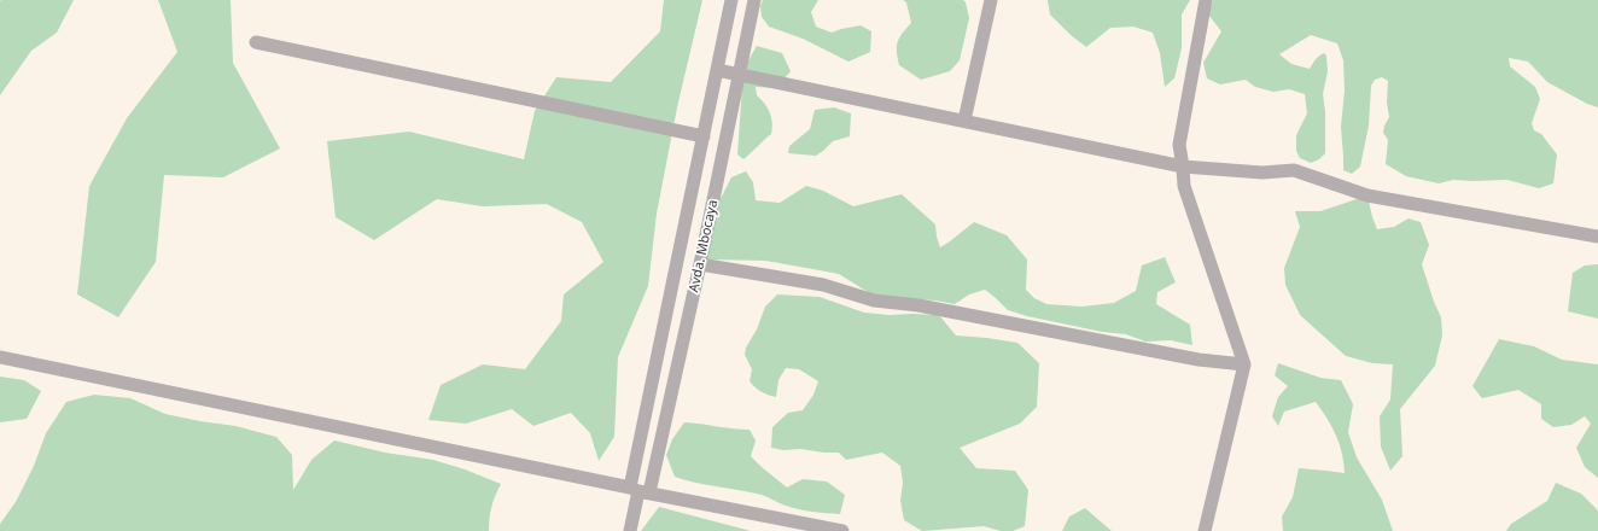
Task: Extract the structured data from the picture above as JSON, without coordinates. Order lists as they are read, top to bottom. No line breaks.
{"streets":{"street":["Avda. Mbocaya"]}}
